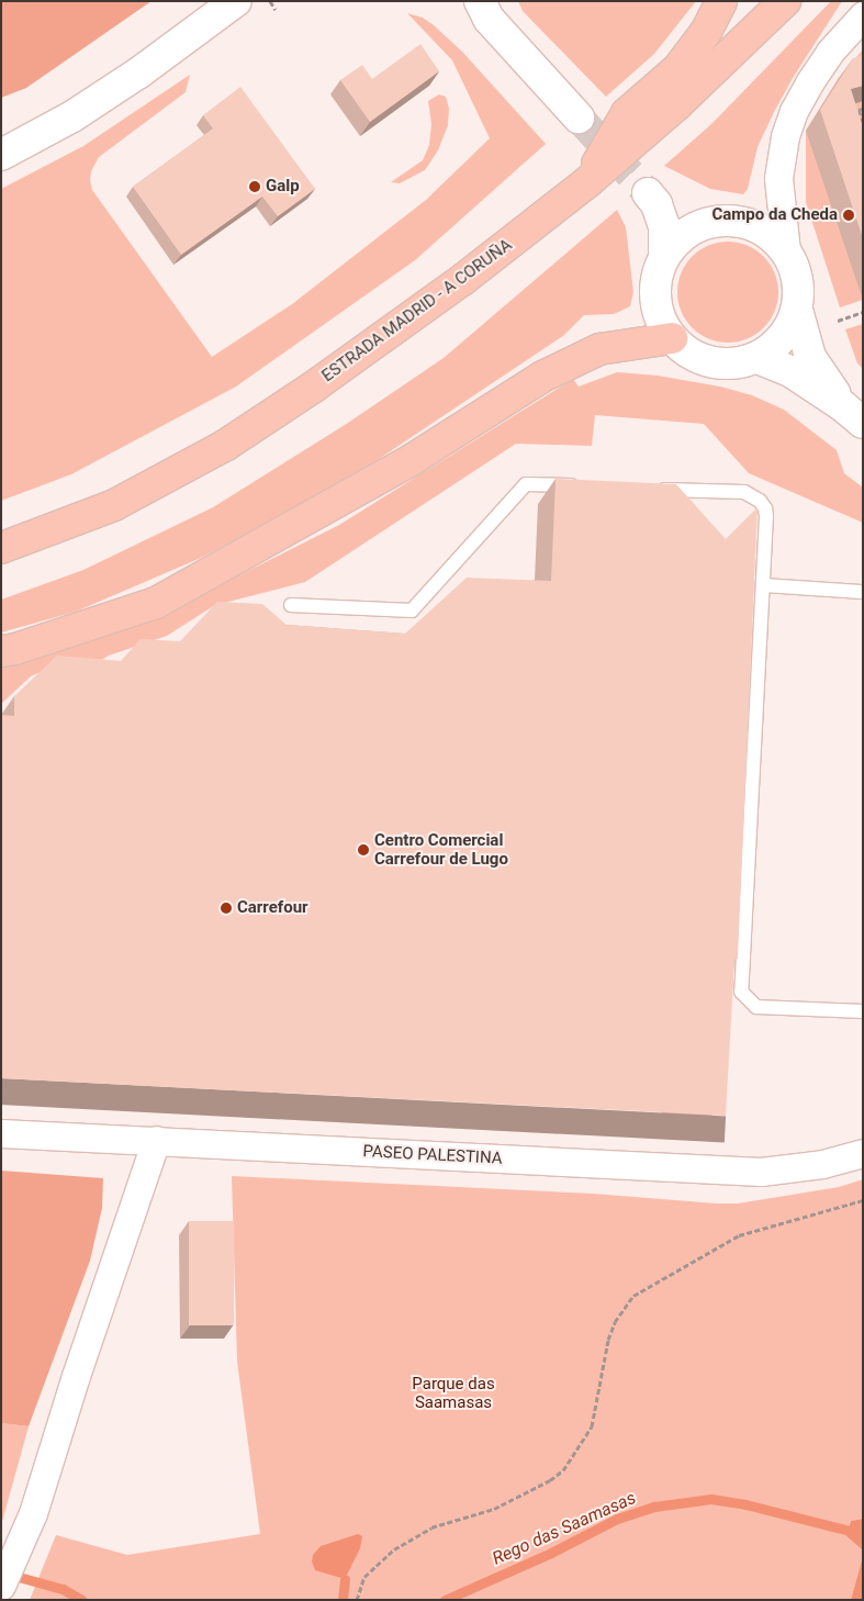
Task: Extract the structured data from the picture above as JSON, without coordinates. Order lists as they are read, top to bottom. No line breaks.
{"streets":{"highway":["ESTRADA MADRID - A CORUÑA"],"street":["PASEO PALESTINA"]},"water":["Rego das Saamasas"],"parks":["Parque das Saamasas"],"places":["Galp","Campo da Cheda","Centro Comercial Carrefour de Lugo","Carrefour"]}
